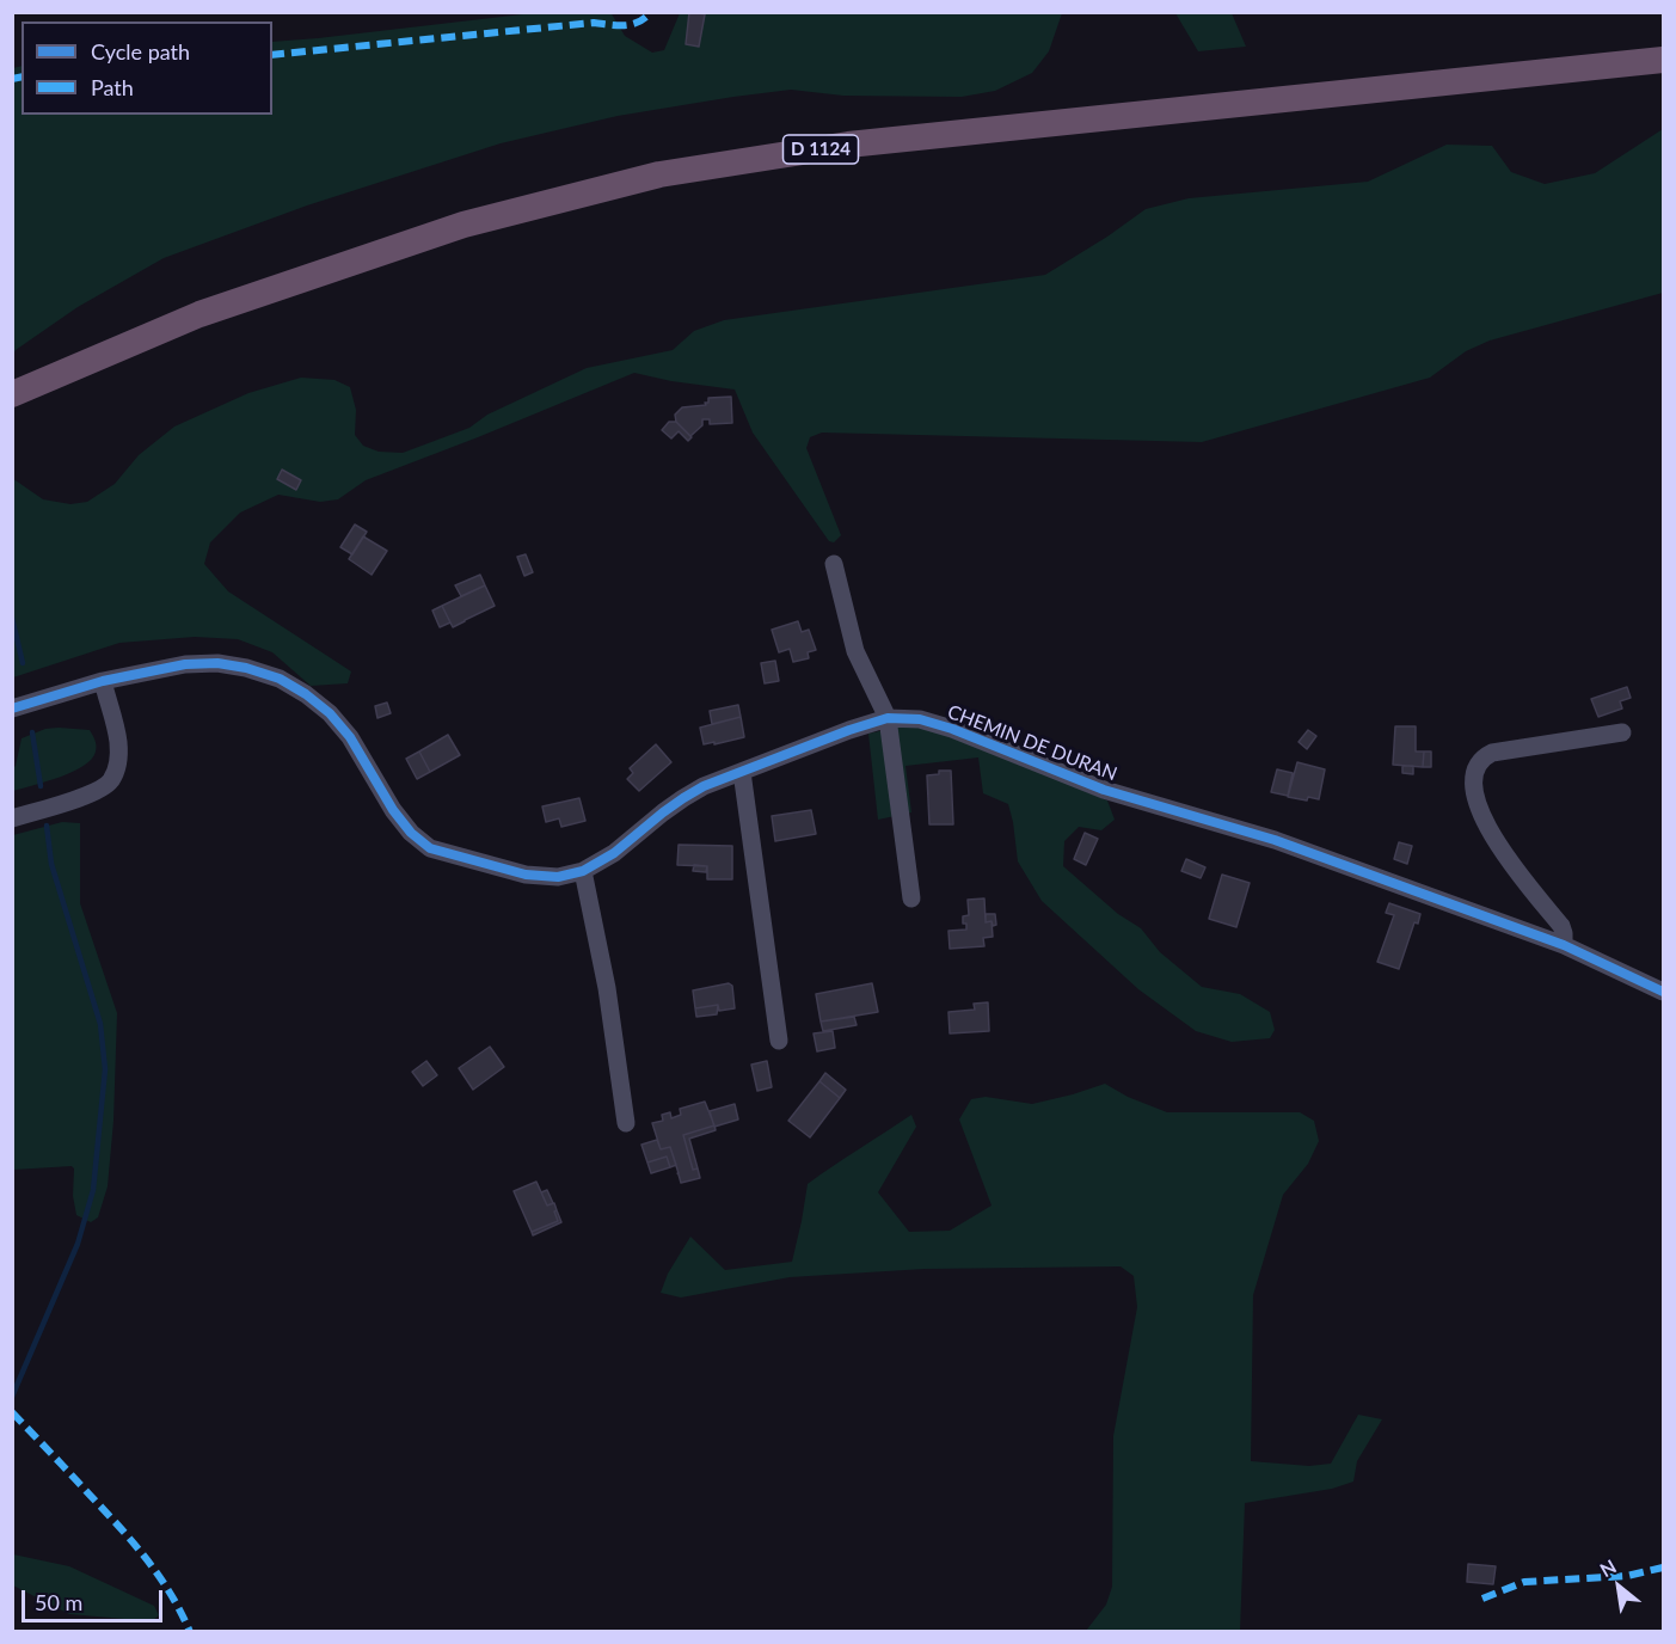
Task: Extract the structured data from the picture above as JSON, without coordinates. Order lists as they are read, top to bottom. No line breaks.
{"streets":{"highway":["D 1124"],"street":["CHEMIN DE DURAN"]},"legend":["Cycle path","Path"],"scale_bar":"50 m","north":"top left"}
